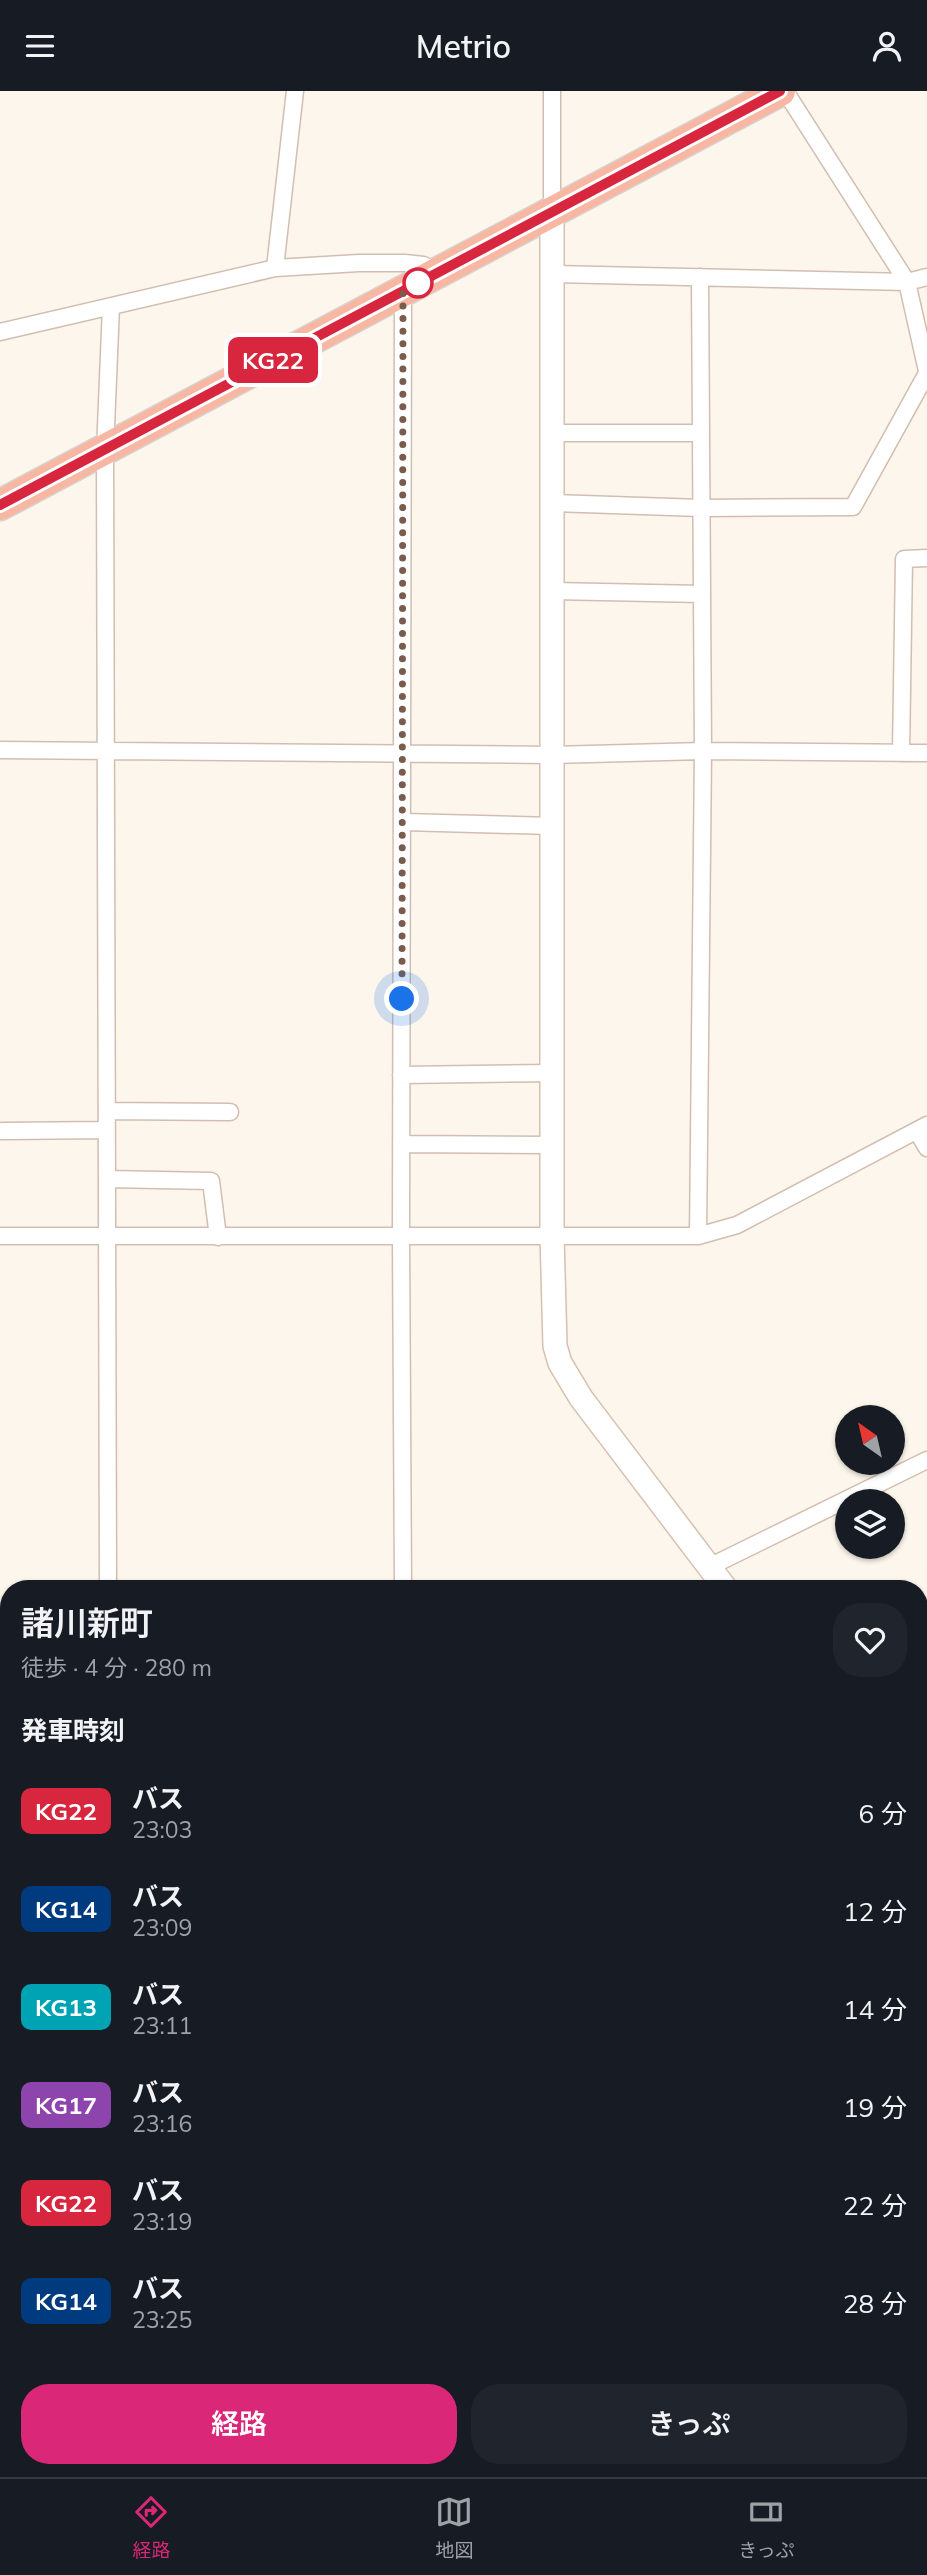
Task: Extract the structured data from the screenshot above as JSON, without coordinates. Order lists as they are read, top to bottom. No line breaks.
{"lines":["bus line KG22"],"north":"top left","page":{"header":"Metrio","on_map":"KG22","heading":[["諸川新町","徒歩 · 4 分 · 280 m"],"発車時刻"],"list":[{"mark":"KG22","name":"バス","note":"23:03","value":"6 分"},{"mark":"KG14","name":"バス","note":"23:09","value":"12 分"},{"mark":"KG13","name":"バス","note":"23:11","value":"14 分"},{"mark":"KG17","name":"バス","note":"23:16","value":"19 分"},{"mark":"KG22","name":"バス","note":"23:19","value":"22 分"},{"mark":"KG14","name":"バス","note":"23:25","value":"28 分"}],"buttons":["経路","きっぷ"],"tabs":["経路","地図","きっぷ"]}}
